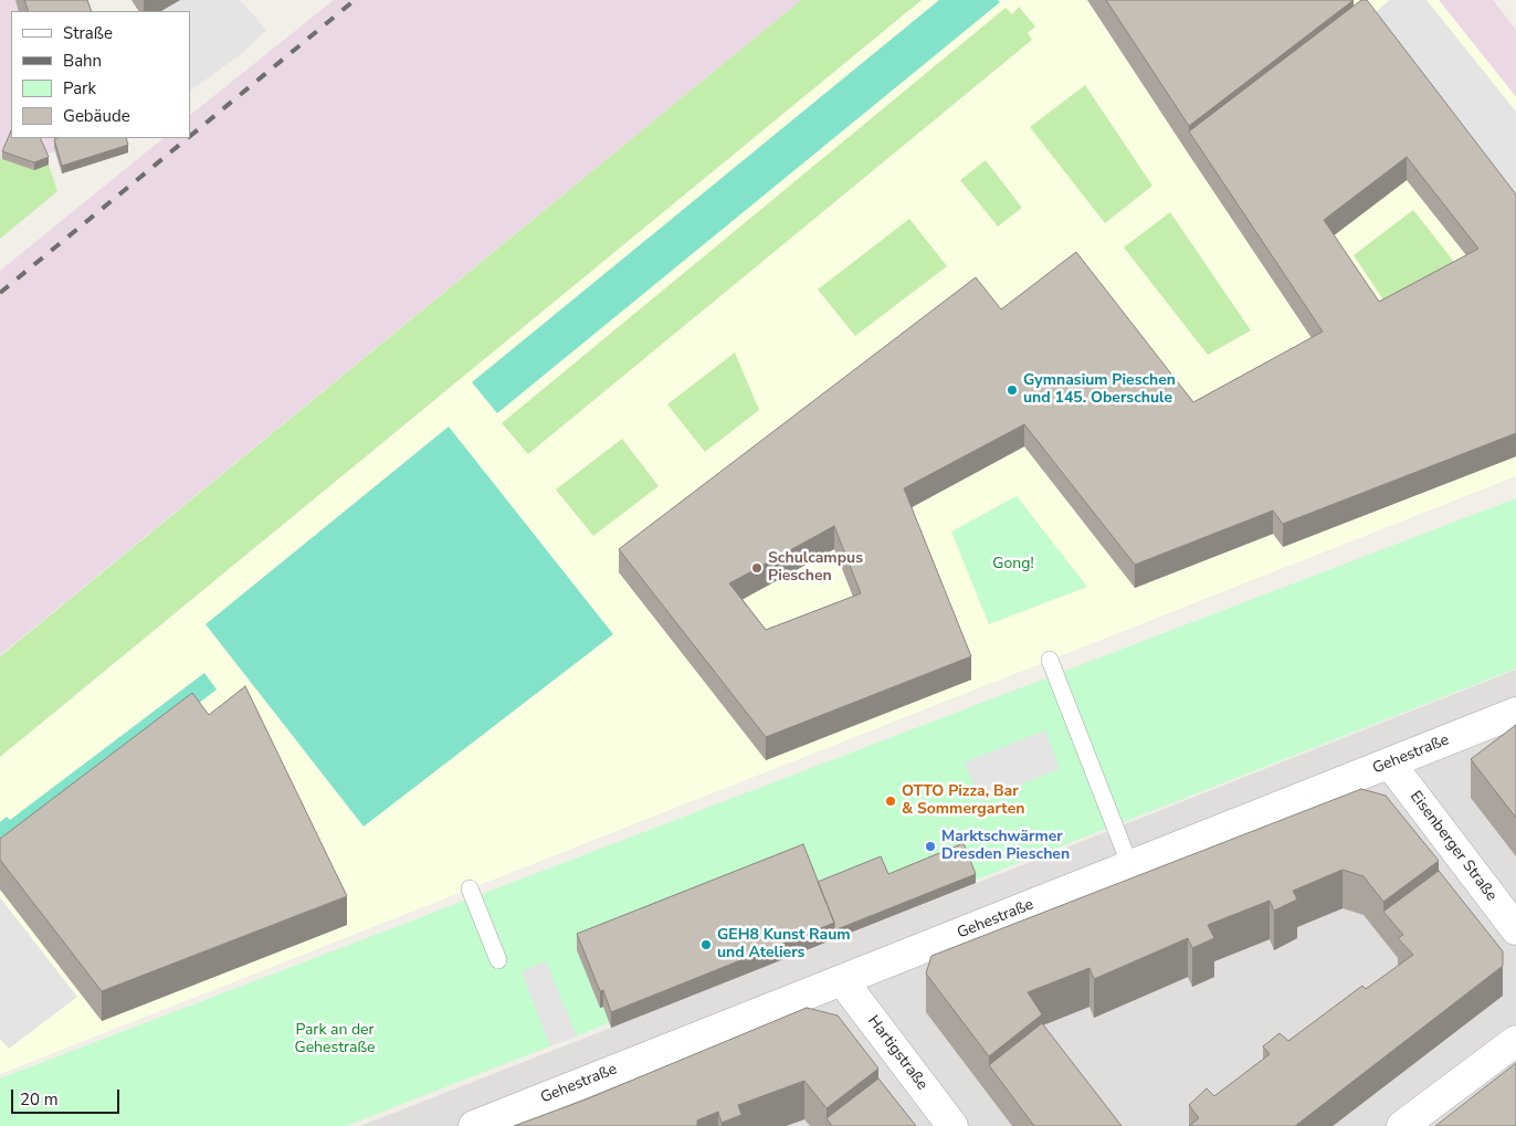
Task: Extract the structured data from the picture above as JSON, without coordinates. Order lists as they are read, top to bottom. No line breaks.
{"streets":{"street":["Gehestraße","Eisenberger Straße","Hartigstraße"]},"crossings":[["Gehestraße","Eisenberger Straße"],["Gehestraße","Hartigstraße"]],"parks":["Gong!","Park an der Gehestraße"],"places":["Gymnasium Pieschen und 145. Oberschule","Schulcampus Pieschen","OTTO Pizza, Bar & Sommergarten","Marktschwärmer Dresden Pieschen","GEH8 Kunst Raum und Ateliers"],"legend":["Straße","Bahn","Park","Gebäude"],"scale_bar":"20 m"}
